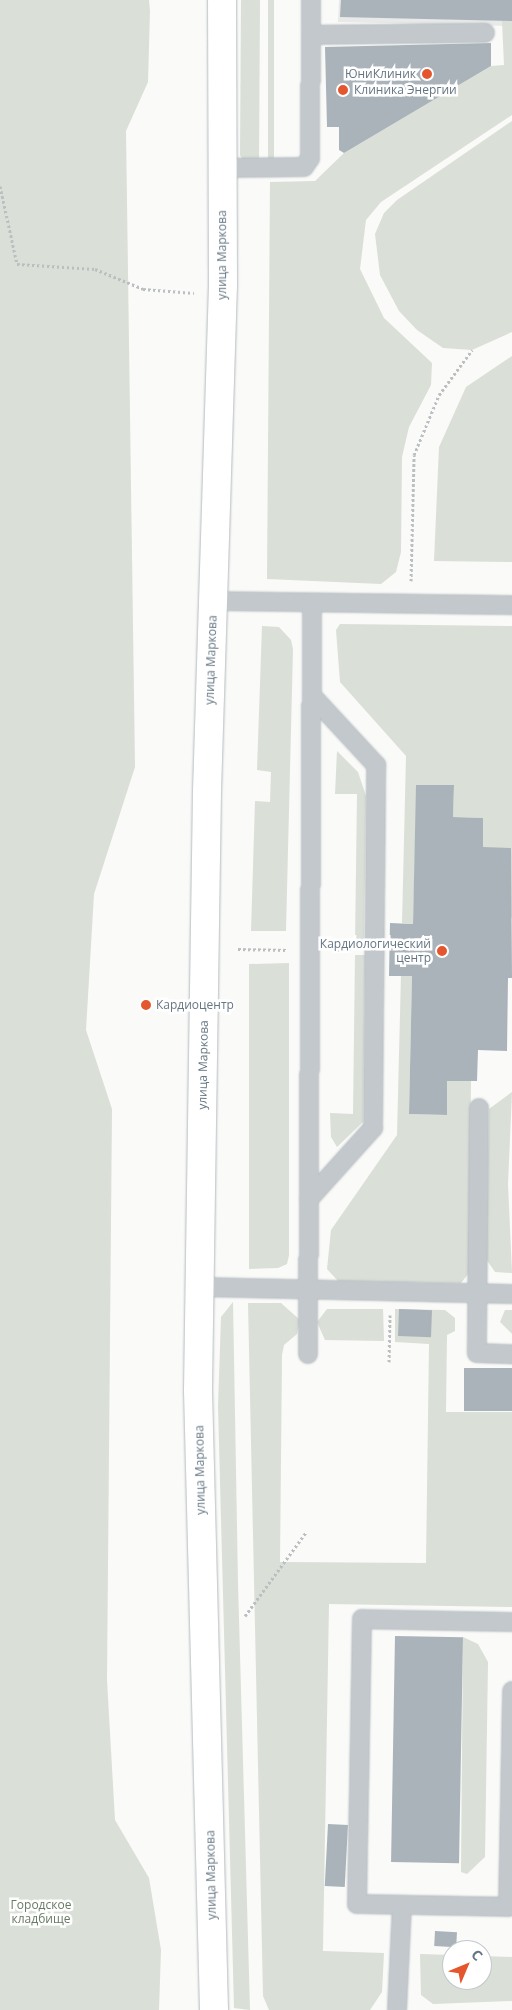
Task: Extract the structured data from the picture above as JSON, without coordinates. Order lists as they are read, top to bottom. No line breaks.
{"streets":{"street":["улица Маркова"]},"parks":["Городское кладбище"],"places":["ЮниКлиник","Клиника Энергии","Кардиологический центр","Кардиоцентр"],"north":"top right"}
